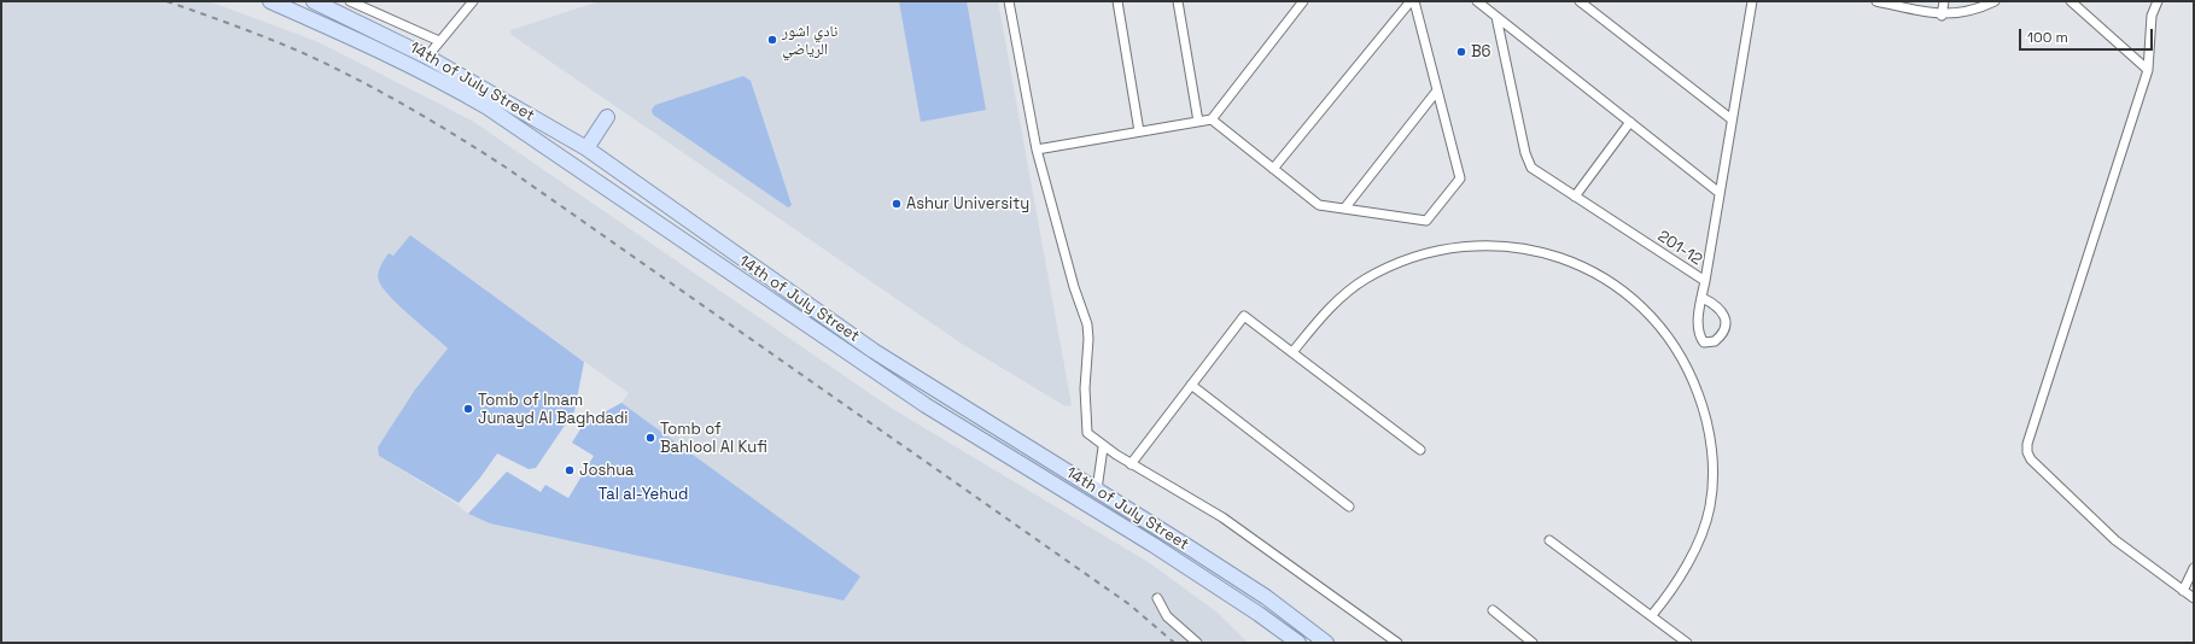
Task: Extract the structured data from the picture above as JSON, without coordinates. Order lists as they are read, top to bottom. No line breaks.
{"streets":{"main road":["14th of July Street"],"street":["201-12"]},"parks":["Tal al-Yehud"],"places":["نادي اشور الرياضي","B6","Ashur University","Tomb of Imam Junayd Al Baghdadi","Tomb of Bahlool Al Kufi","Joshua"],"scale_bar":"100 m"}
